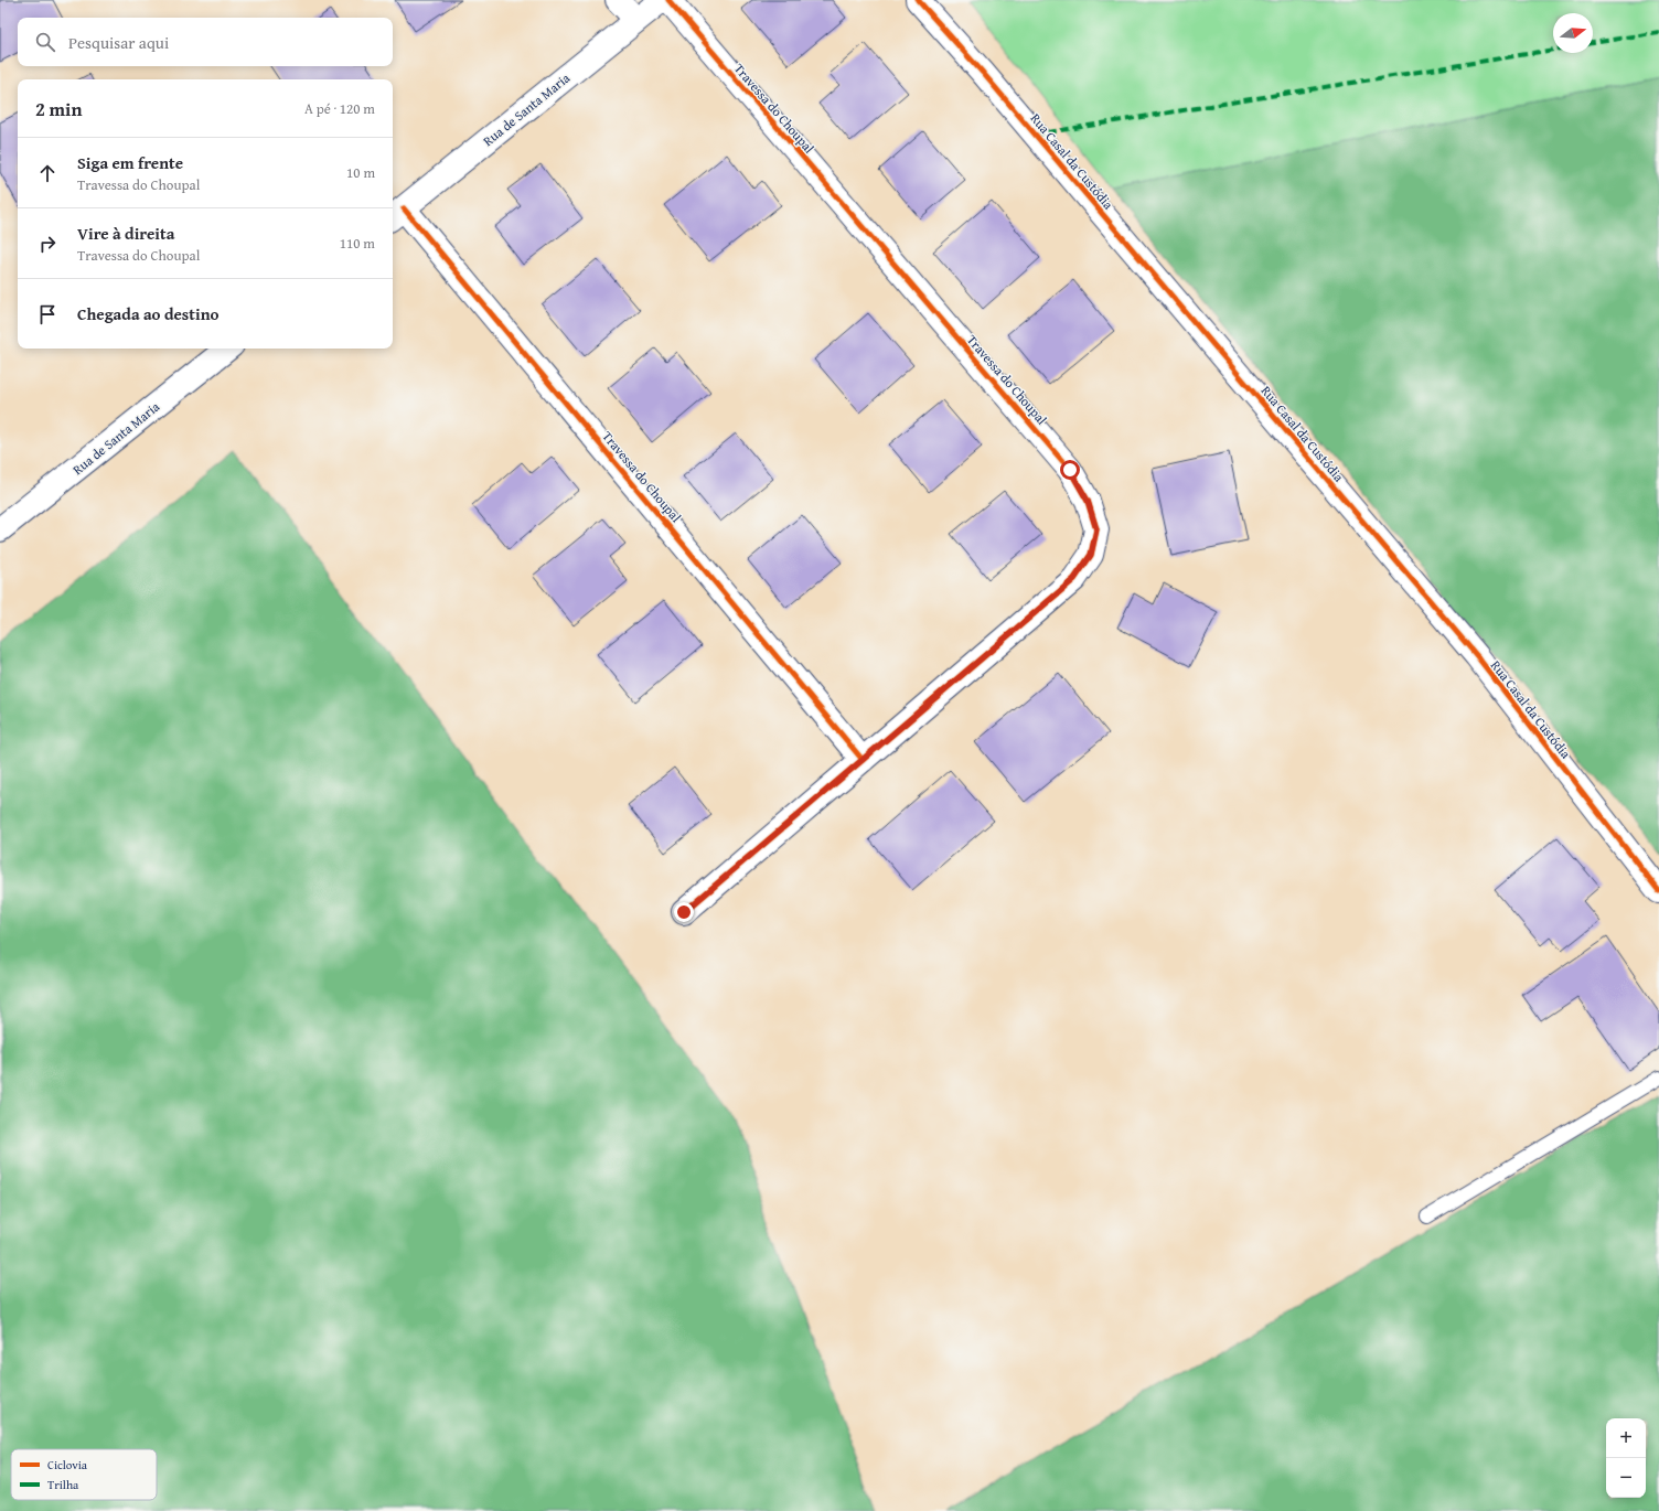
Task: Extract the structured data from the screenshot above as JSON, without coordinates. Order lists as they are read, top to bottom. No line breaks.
{"streets":{"street":["Travessa do Choupal","Rua de Santa Maria","Rua Casal da Custódia"]},"crossings":[["Travessa do Choupal","Rua de Santa Maria"]],"legend":["Ciclovia","Trilha"],"north":"right","page":{"search":"Pesquisar aqui","heading":["2 min","A pé · 120 m"],"list":[["Siga em frente","Travessa do Choupal","10 m"],["Vire à direita","Travessa do Choupal","110 m"],"Chegada ao destino"],"map_buttons":["+","−"]}}
